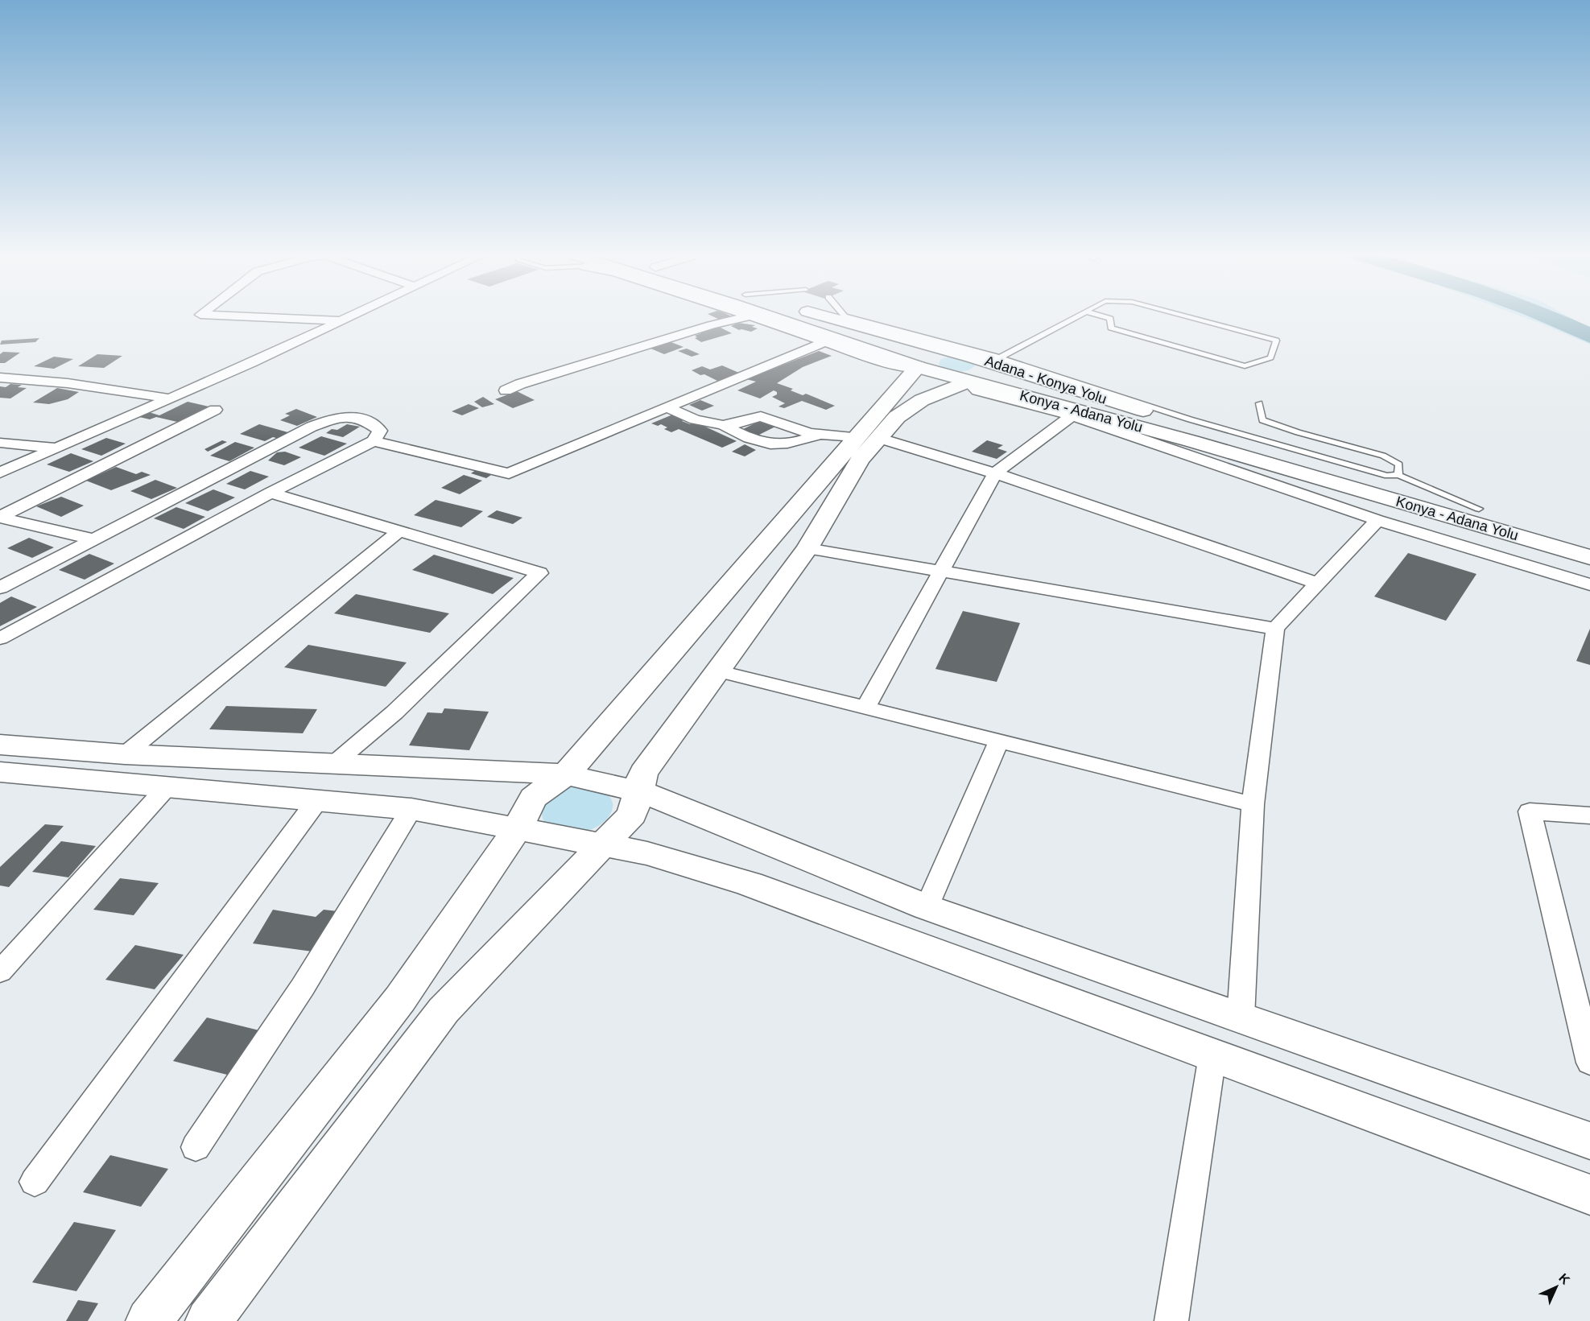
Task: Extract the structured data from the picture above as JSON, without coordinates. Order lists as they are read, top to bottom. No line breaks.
{"streets":{"main road":["Adana - Konya Yolu","Konya - Adana Yolu"]},"north":"top right"}
